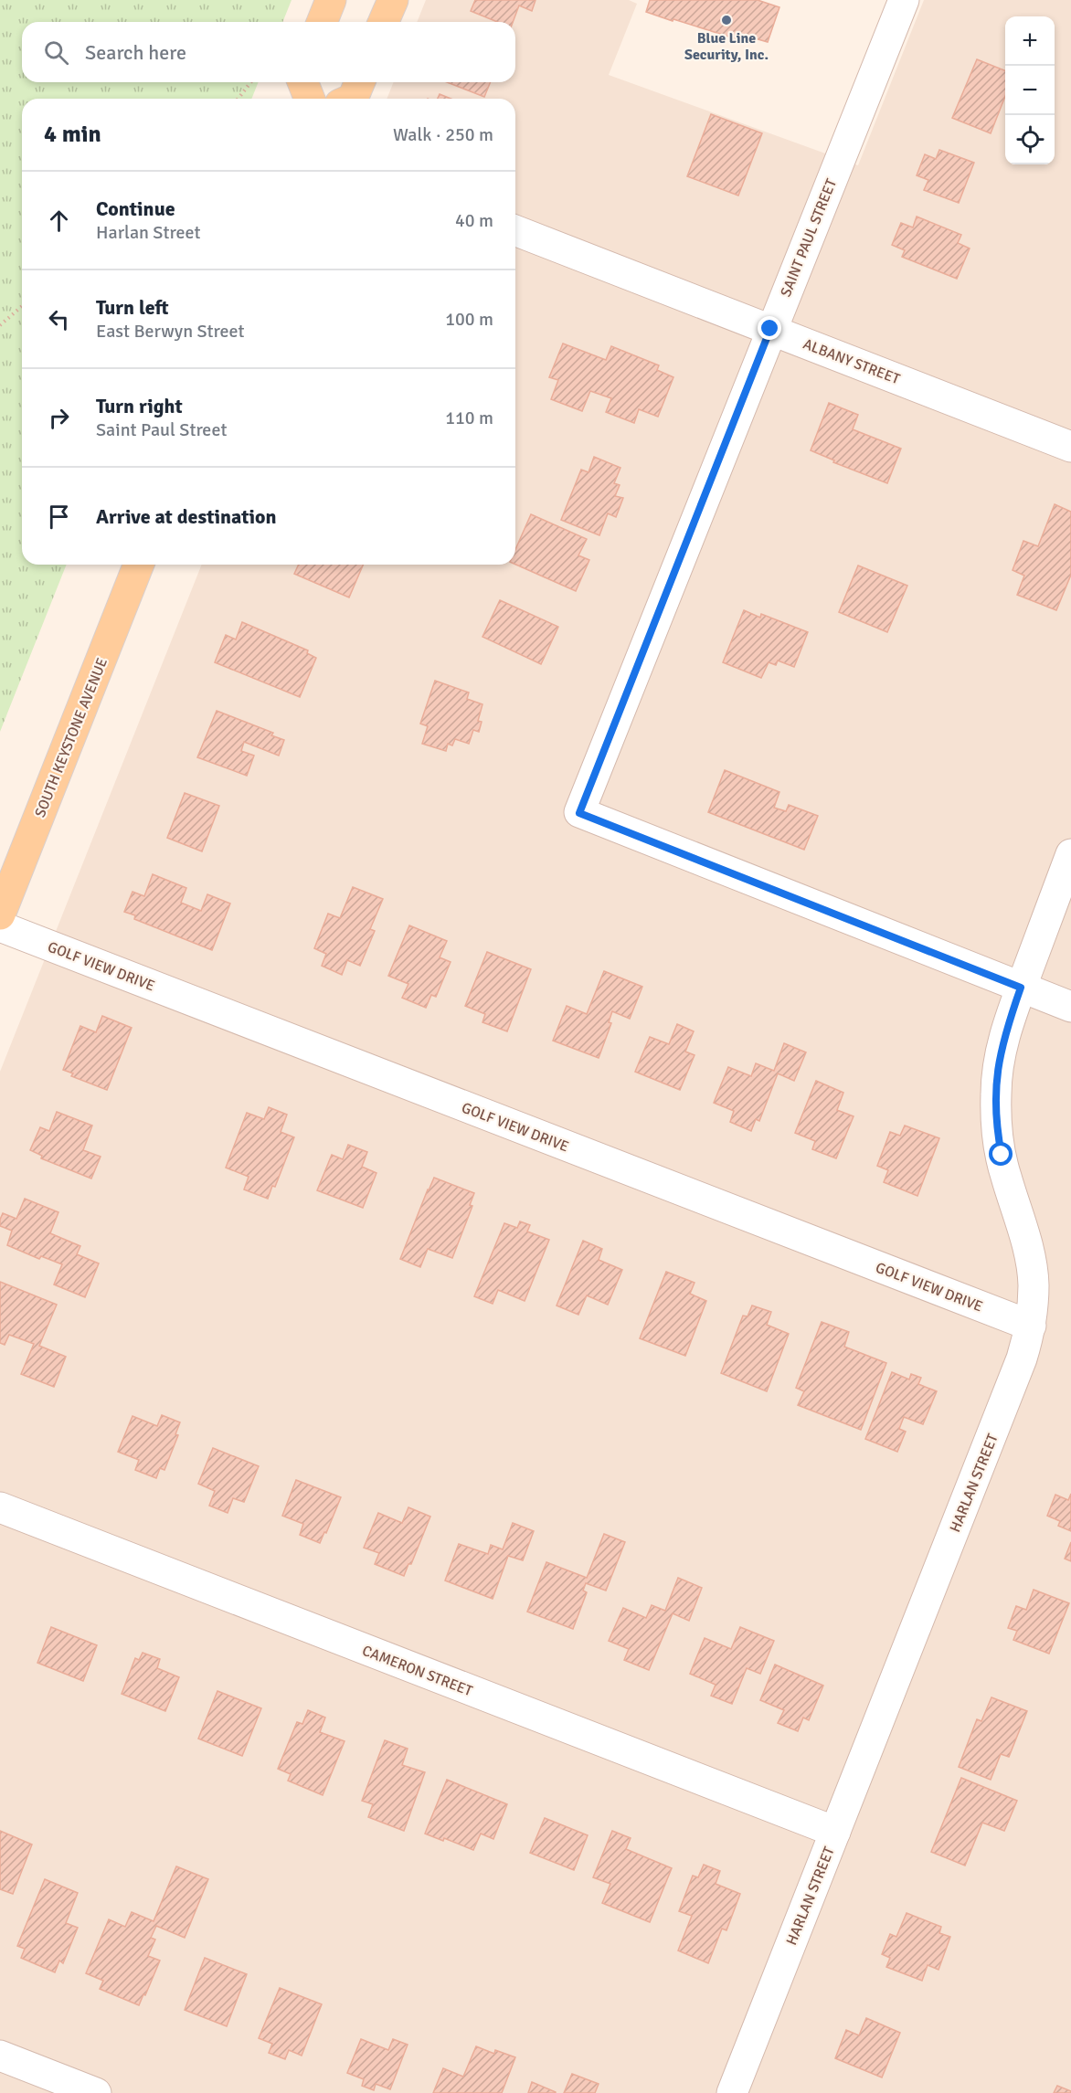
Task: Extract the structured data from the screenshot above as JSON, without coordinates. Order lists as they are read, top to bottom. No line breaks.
{"streets":{"main road":["SOUTH KEYSTONE AVENUE"],"street":["SAINT PAUL STREET","ALBANY STREET","GOLF VIEW DRIVE","HARLAN STREET","CAMERON STREET"]},"crossings":[["SAINT PAUL STREET","ALBANY STREET"],["SAINT PAUL STREET","HARLAN STREET"],["GOLF VIEW DRIVE","HARLAN STREET"],["HARLAN STREET","CAMERON STREET"]],"places":["Blue Line Security, Inc."],"page":{"map_buttons":["+","−"],"search":"Search here","heading":["4 min","Walk · 250 m"],"list":[["Continue","Harlan Street","40 m"],["Turn left","East Berwyn Street","100 m"],["Turn right","Saint Paul Street","110 m"],"Arrive at destination"]}}
